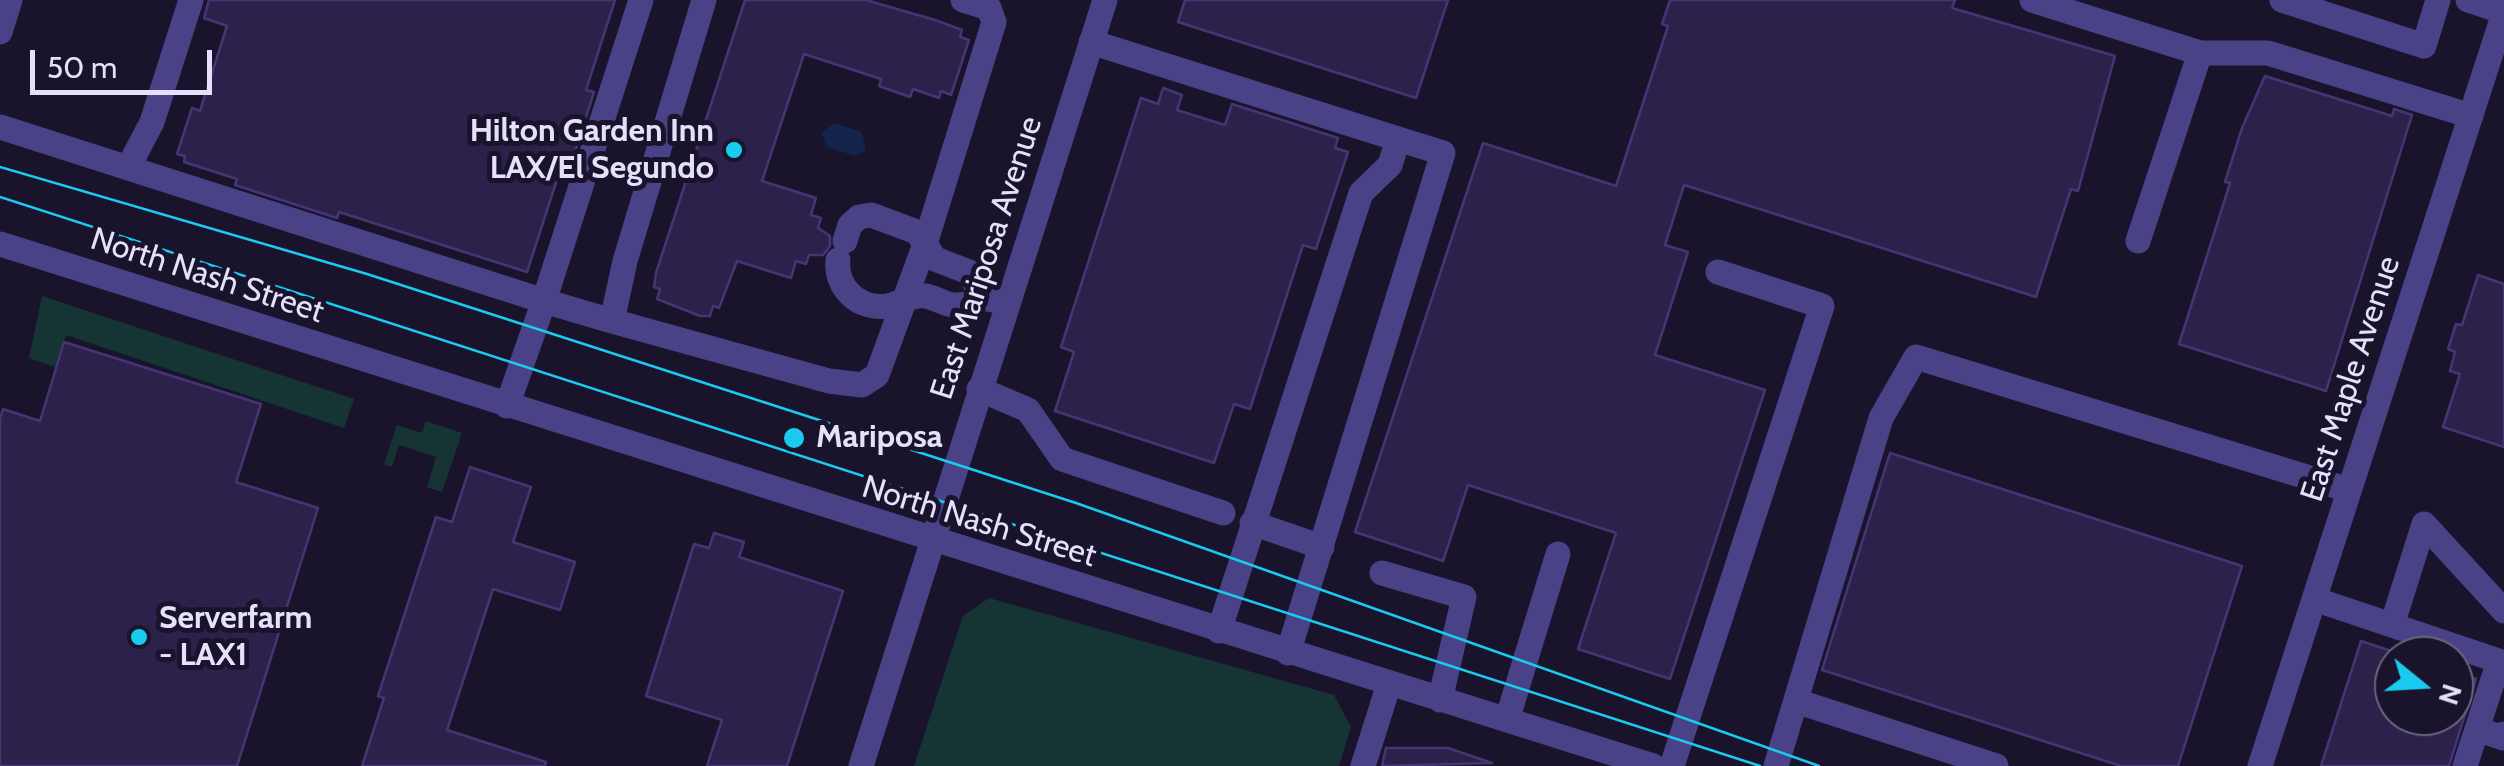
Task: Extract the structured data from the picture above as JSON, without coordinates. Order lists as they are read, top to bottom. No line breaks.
{"streets":{"street":["East Mariposa Avenue","North Nash Street","East Maple Avenue"]},"crossings":[["East Mariposa Avenue","North Nash Street"]],"places":["Hilton Garden Inn LAX/El Segundo","Mariposa","Serverfarm - LAX1"],"scale_bar":"50 m","north":"right"}
